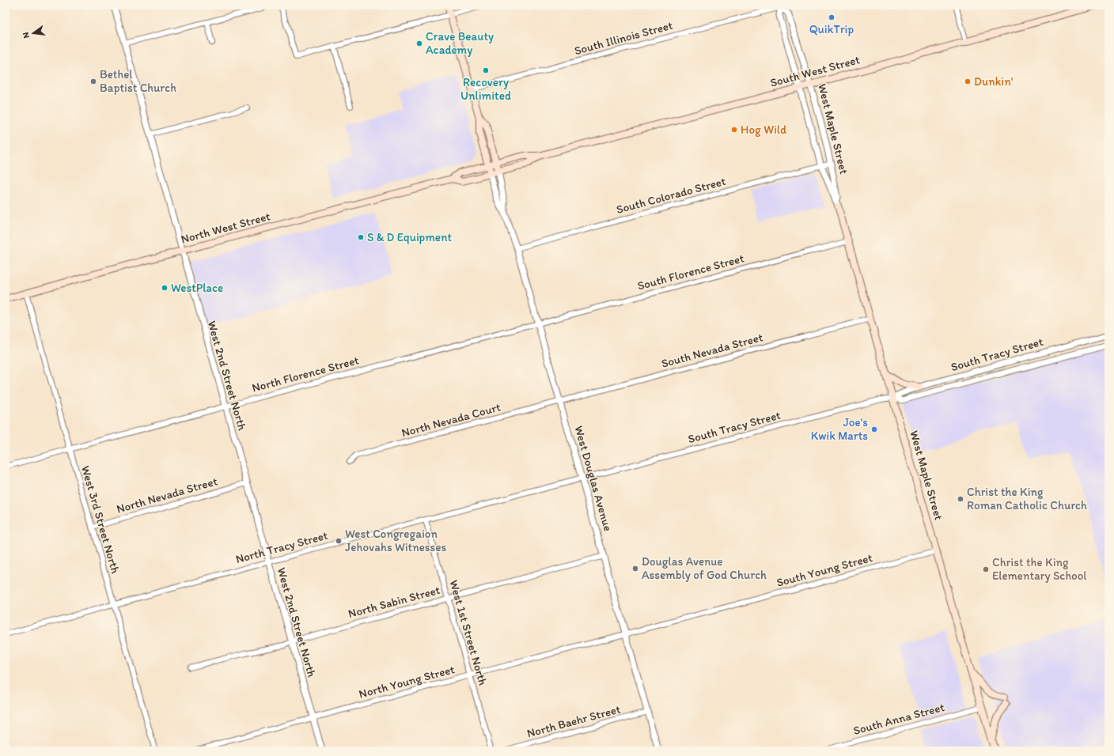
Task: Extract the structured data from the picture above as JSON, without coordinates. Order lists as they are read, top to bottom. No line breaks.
{"streets":{"main road":["South West Street","West Maple Street","North West Street","West Douglas Avenue"],"street":["South Illinois Street","South Colorado Street","South Florence Street","South Nevada Street","South Tracy Street","North Florence Street","West 2nd Street North","North Nevada Court","North Nevada Street","West 3rd Street North","North Tracy Street","South Young Street","North Sabin Street","West 1st Street North","North Young Street","South Anna Street","North Baehr Street"]},"crossings":[["South Illinois Street","West Maple Street"],["South Illinois Street","West Douglas Avenue"],["South West Street","West Maple Street"],["South West Street","North West Street"],["South West Street","West Douglas Avenue"],["West Maple Street","South Colorado Street"],["West Maple Street","South Florence Street"],["West Maple Street","South Nevada Street"],["West Maple Street","South Tracy Street"],["West Maple Street","South Young Street"],["West Maple Street","South Anna Street"],["South Colorado Street","West Douglas Avenue"],["North West Street","West 2nd Street North"],["North West Street","West Douglas Avenue"],["North West Street","West 3rd Street North"],["South Florence Street","North Florence Street"],["South Florence Street","West Douglas Avenue"],["South Nevada Street","North Nevada Court"],["South Nevada Street","West Douglas Avenue"],["South Tracy Street","West Douglas Avenue"],["South Tracy Street","North Tracy Street"],["North Florence Street","West 2nd Street North"],["North Florence Street","West Douglas Avenue"],["North Florence Street","West 3rd Street North"],["West 2nd Street North","North Nevada Street"],["West 2nd Street North","North Tracy Street"],["West 2nd Street North","North Sabin Street"],["West 2nd Street North","North Young Street"],["North Nevada Court","West Douglas Avenue"],["West Douglas Avenue","North Tracy Street"],["West Douglas Avenue","South Young Street"],["West Douglas Avenue","North Sabin Street"],["West Douglas Avenue","North Young Street"],["West Douglas Avenue","North Baehr Street"],["North Nevada Street","West 3rd Street North"],["West 3rd Street North","North Tracy Street"],["North Tracy Street","West 1st Street North"],["South Young Street","North Young Street"],["North Sabin Street","West 1st Street North"],["West 1st Street North","North Young Street"]],"places":["QuikTrip","Crave Beauty Academy","Recovery Unlimited","Bethel Baptist Church","Dunkin'","Hog Wild","S & D Equipment","WestPlace","Joe's Kwik Marts","Christ the King Roman Catholic Church","West Congregaion Jehovahs Witnesses","Douglas Avenue Assembly of God Church","Christ the King Elementary School"],"north":"left"}
